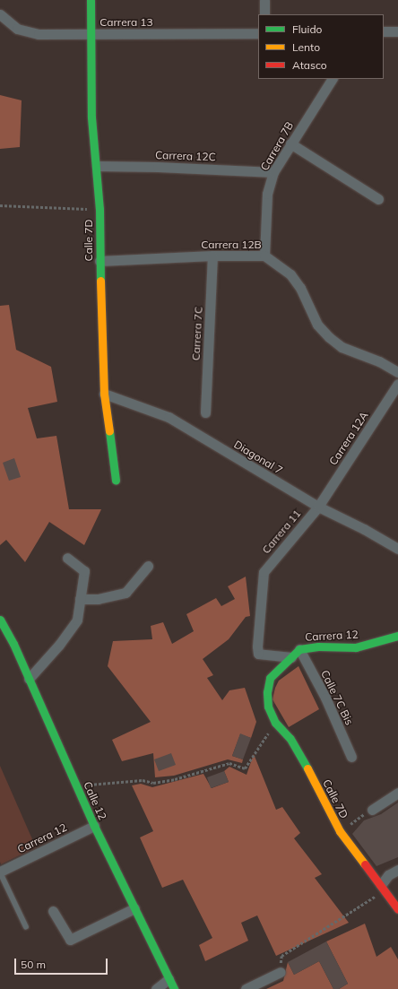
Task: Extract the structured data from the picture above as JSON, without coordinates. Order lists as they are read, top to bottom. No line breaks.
{"streets":{"street":["Carrera 13","Carrera 7B","Carrera 12C","Calle 7D","Carrera 12B","Carrera 7C","Carrera 12A","Diagonal 7","Carrera 11","Carrera 12","Calle 7C Bis","Calle 12"]},"crossings":[["Carrera 13","Calle 7D"],["Carrera 7B","Carrera 12C"],["Carrera 7B","Carrera 12B"],["Carrera 12C","Calle 7D"],["Calle 7D","Carrera 12B"],["Calle 7D","Diagonal 7"],["Calle 7D","Carrera 12"],["Carrera 12B","Carrera 7C"],["Carrera 12A","Diagonal 7"],["Carrera 12A","Carrera 11"],["Diagonal 7","Carrera 11"],["Carrera 11","Carrera 12"],["Carrera 12","Calle 7C Bis"],["Carrera 12","Calle 12"]],"legend":["Fluido","Lento","Atasco"],"scale_bar":"50 m"}
